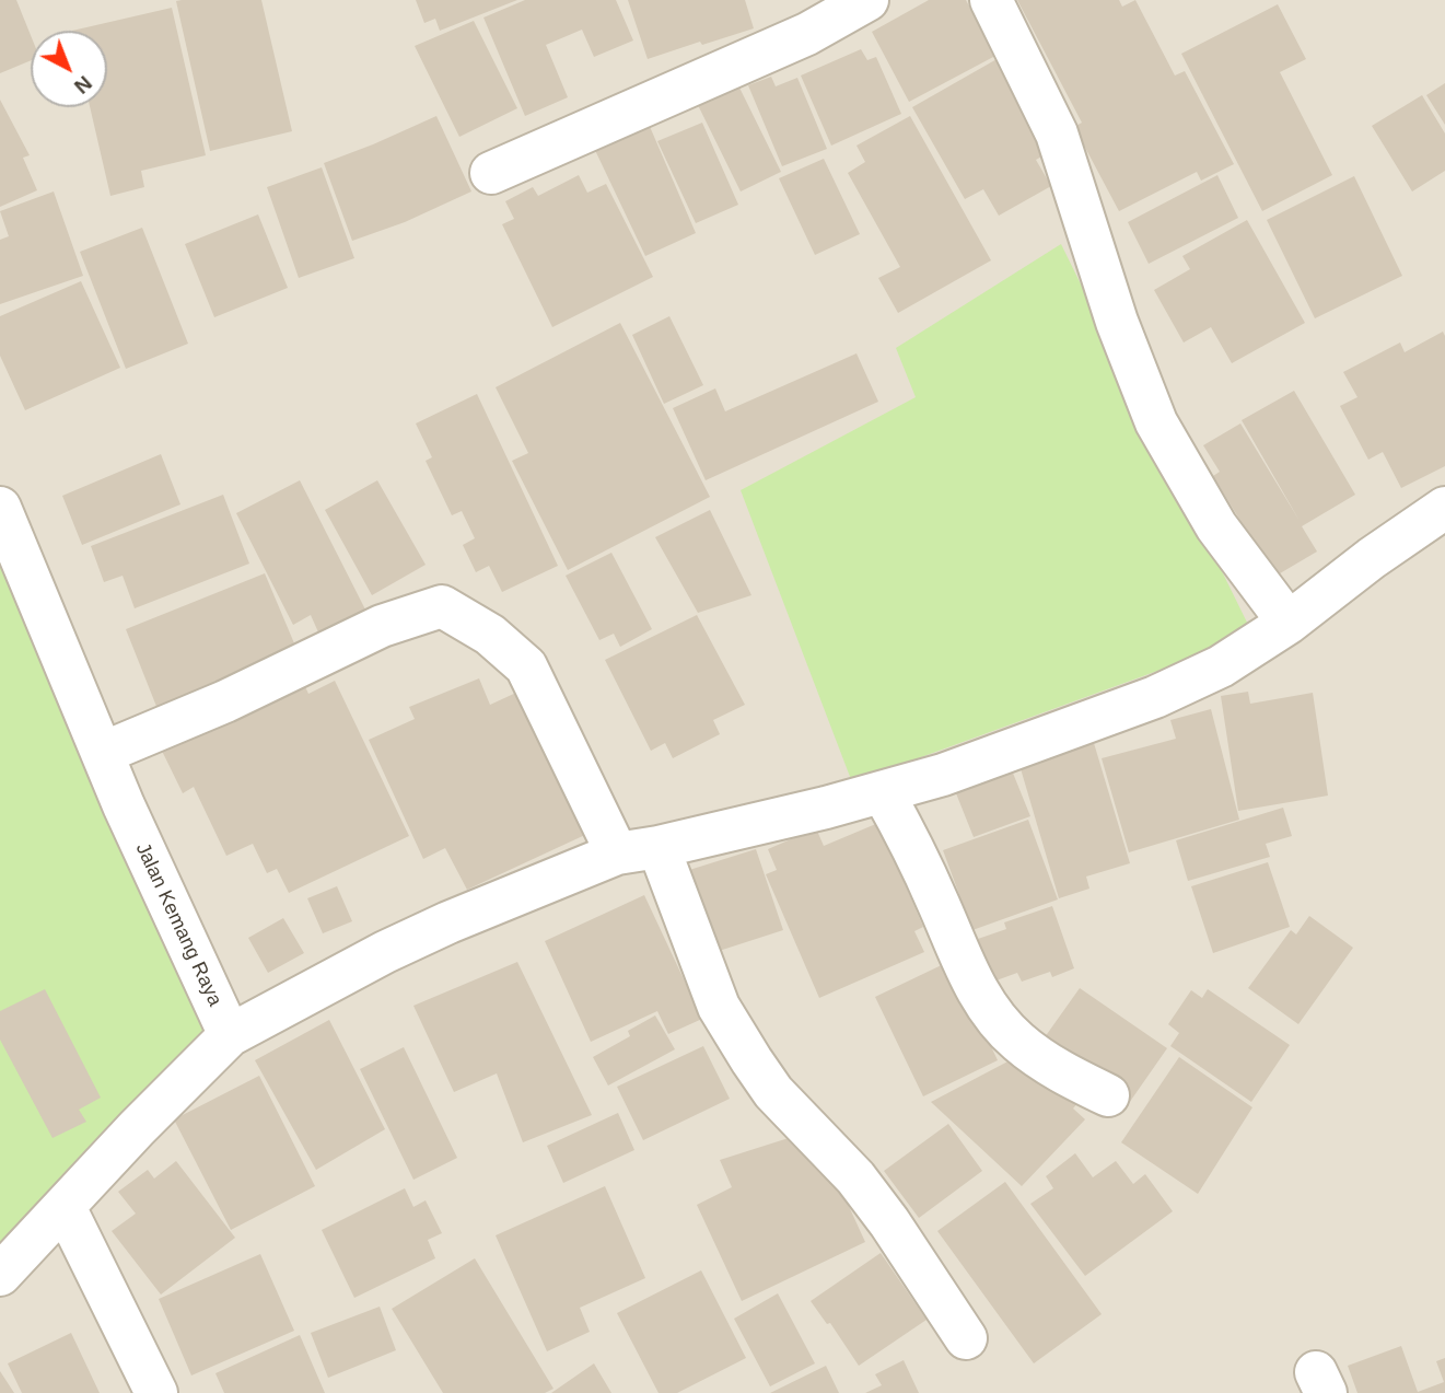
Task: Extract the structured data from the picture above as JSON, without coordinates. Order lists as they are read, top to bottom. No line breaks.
{"streets":{"street":["Jalan Kemang Raya"]},"north":"bottom right"}
